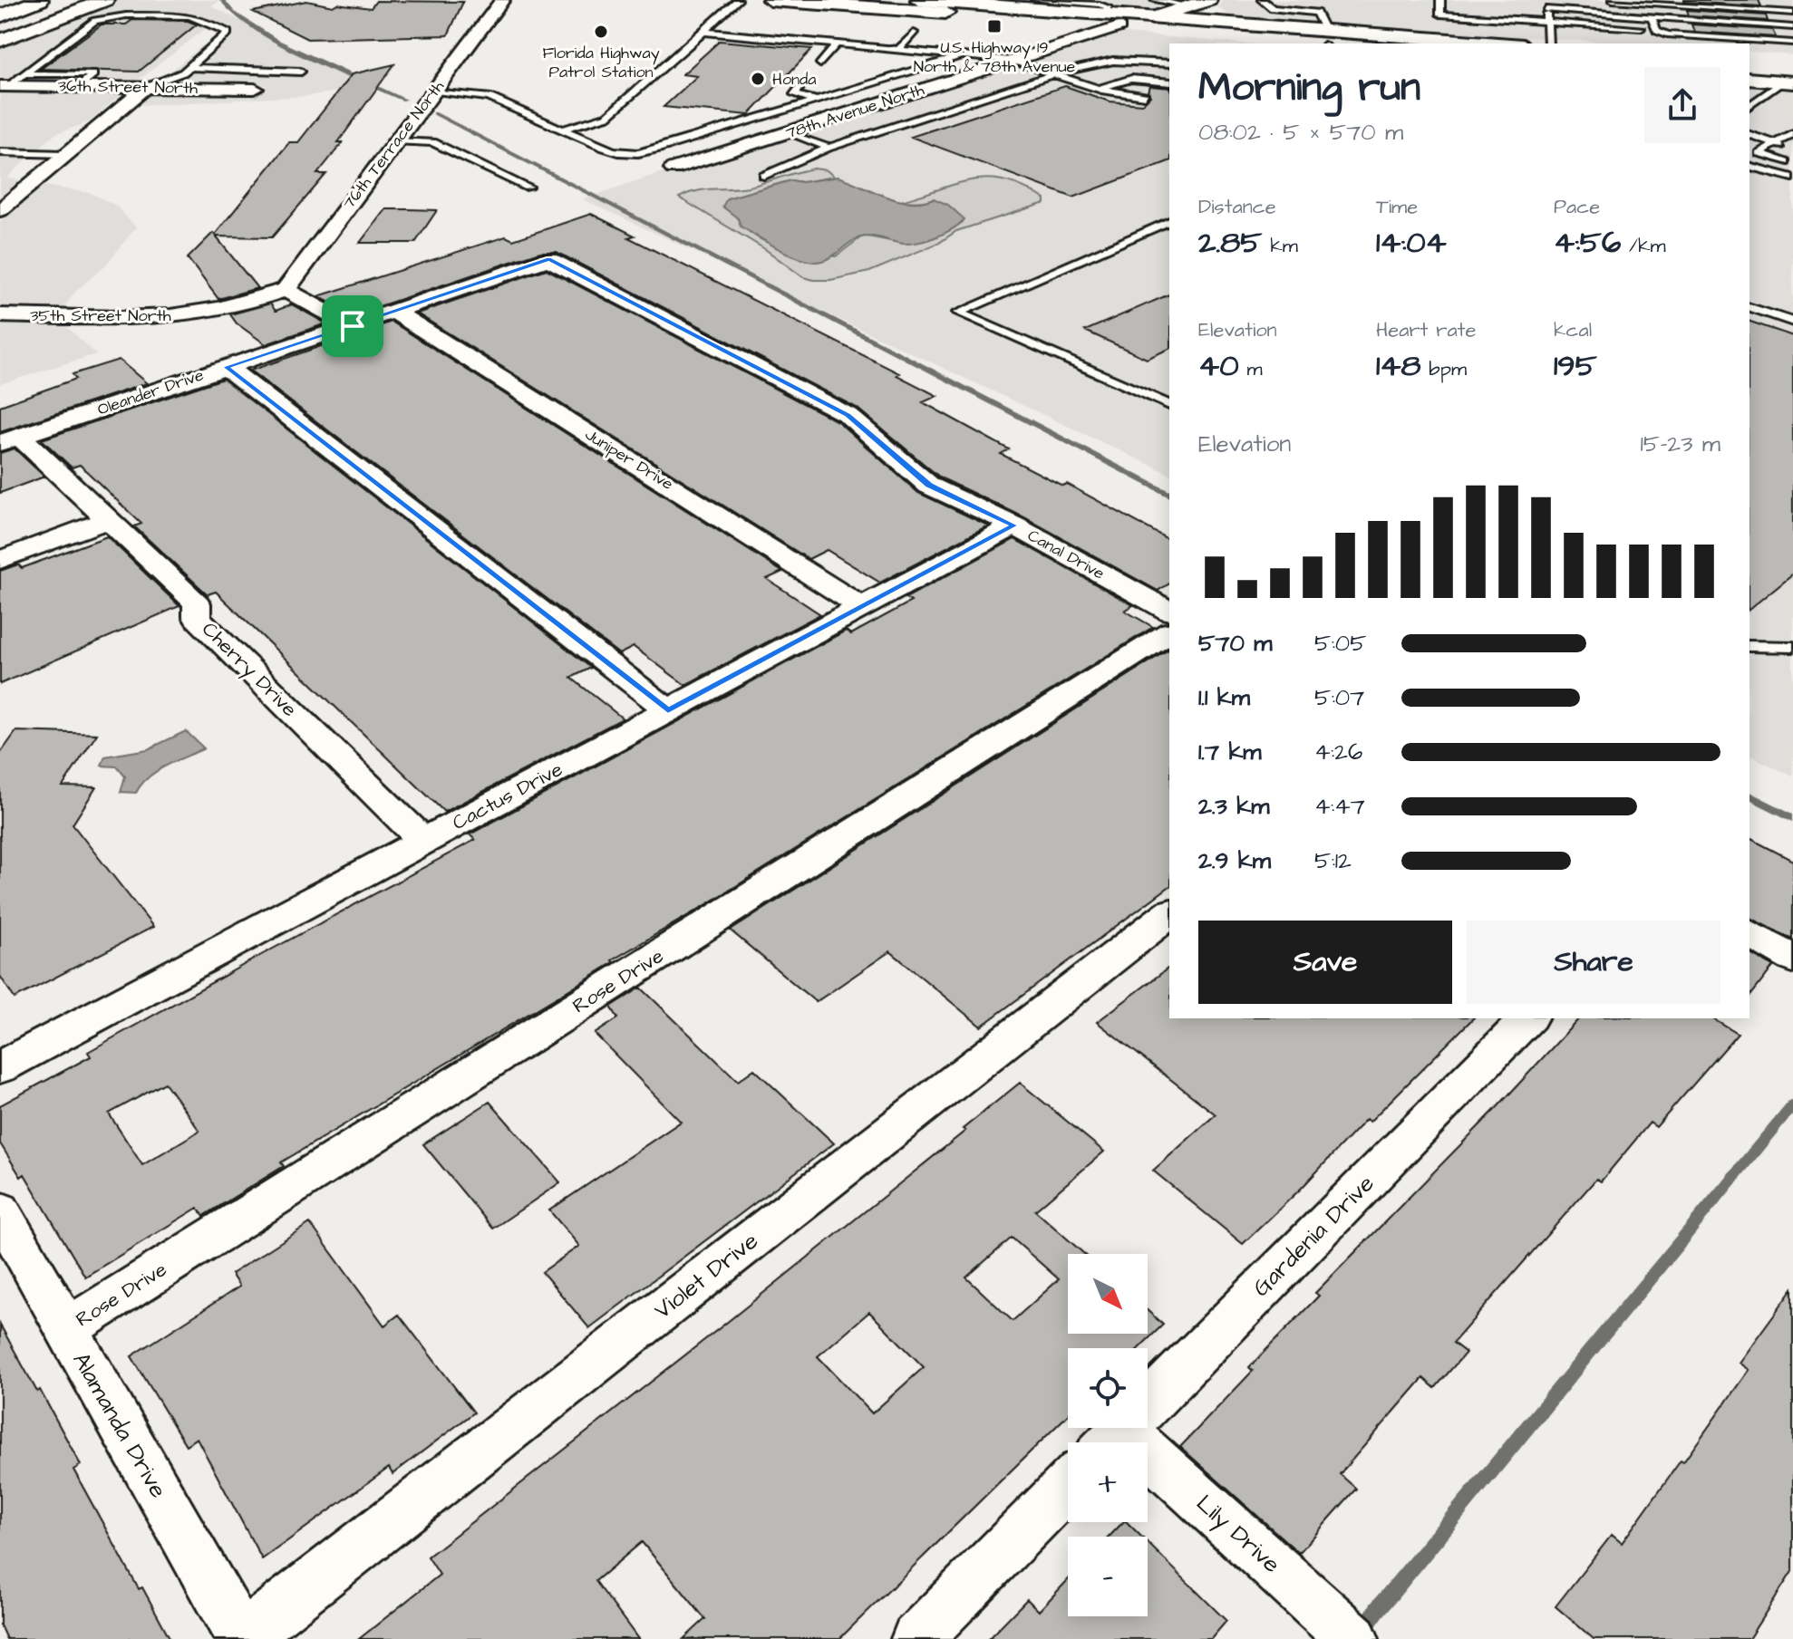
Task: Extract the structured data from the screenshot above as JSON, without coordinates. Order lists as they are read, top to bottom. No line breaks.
{"streets":{"street":["36th Street North","78th Avenue North","76th Terrace North","35th Street North","Oleander Drive","Juniper Drive","Canal Drive","Cherry Drive","Cactus Drive","Rose Drive","Gardenia Drive","Violet Drive","Alamanda Drive","Lily Drive"]},"crossings":[["76th Terrace North","35th Street North"],["Oleander Drive","Juniper Drive"],["Oleander Drive","Canal Drive"],["Oleander Drive","Cherry Drive"],["Juniper Drive","Cactus Drive"],["Canal Drive","Cactus Drive"],["Cherry Drive","Cactus Drive"],["Rose Drive","Alamanda Drive"],["Violet Drive","Alamanda Drive"]],"places":{"transit":["U.S. Highway 19 North & 78th Avenue"],"other":["Florida Highway Patrol Station","Honda"]},"north":"bottom right","page":{"heading":["Morning run","08:02 · 5 × 570 m"],"stats":[["Distance","2.85 km"],["Time","14:04"],["Pace","4:56 /km"],["Elevation","40 m"],["Heart rate","148 bpm"],["kcal","195"]],"chart":["Elevation","15–23 m"],"list":[{"name":"570 m","note":"5:05"},{"name":"1.1 km","note":"5:07"},{"name":"1.7 km","note":"4:26"},{"name":"2.3 km","note":"4:47"},{"name":"2.9 km","note":"5:12"}],"buttons":["Save","Share"],"map_buttons":["+","−"]}}
